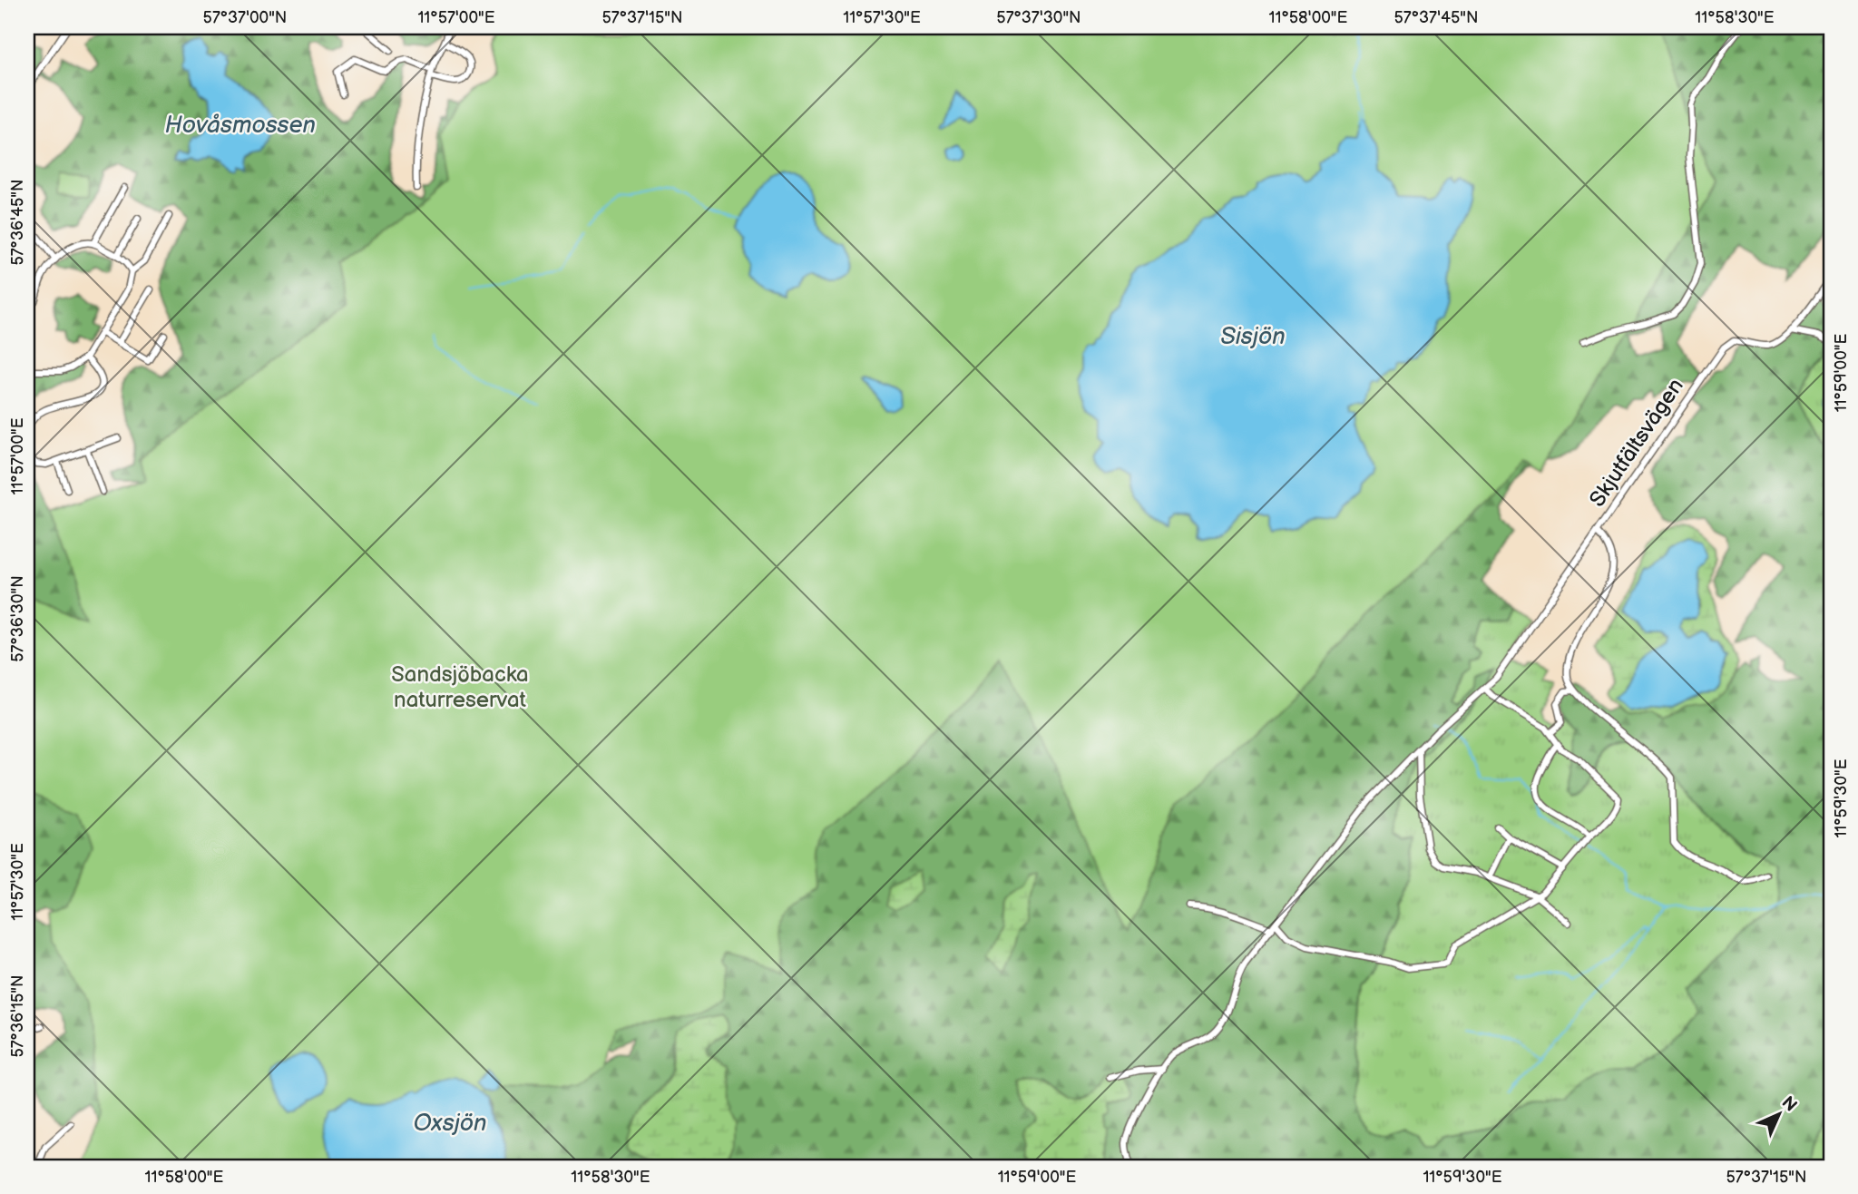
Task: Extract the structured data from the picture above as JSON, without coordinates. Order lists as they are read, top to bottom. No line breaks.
{"streets":{"street":["Skjutfältsvägen"]},"water":["Hovåsmossen","Sisjön","Oxsjön"],"parks":["Sandsjöbacka naturreservat"],"north":"top right","coordinates":["57°37'00\"N","11°57'00\"E","57°37'15\"N","11°57'30\"E","57°37'30\"N","11°58'00\"E","57°37'45\"N","11°58'30\"E","57°36'45\"N","11°59'00\"E","57°36'30\"N","11°59'30\"E","57°36'15\"N"]}
